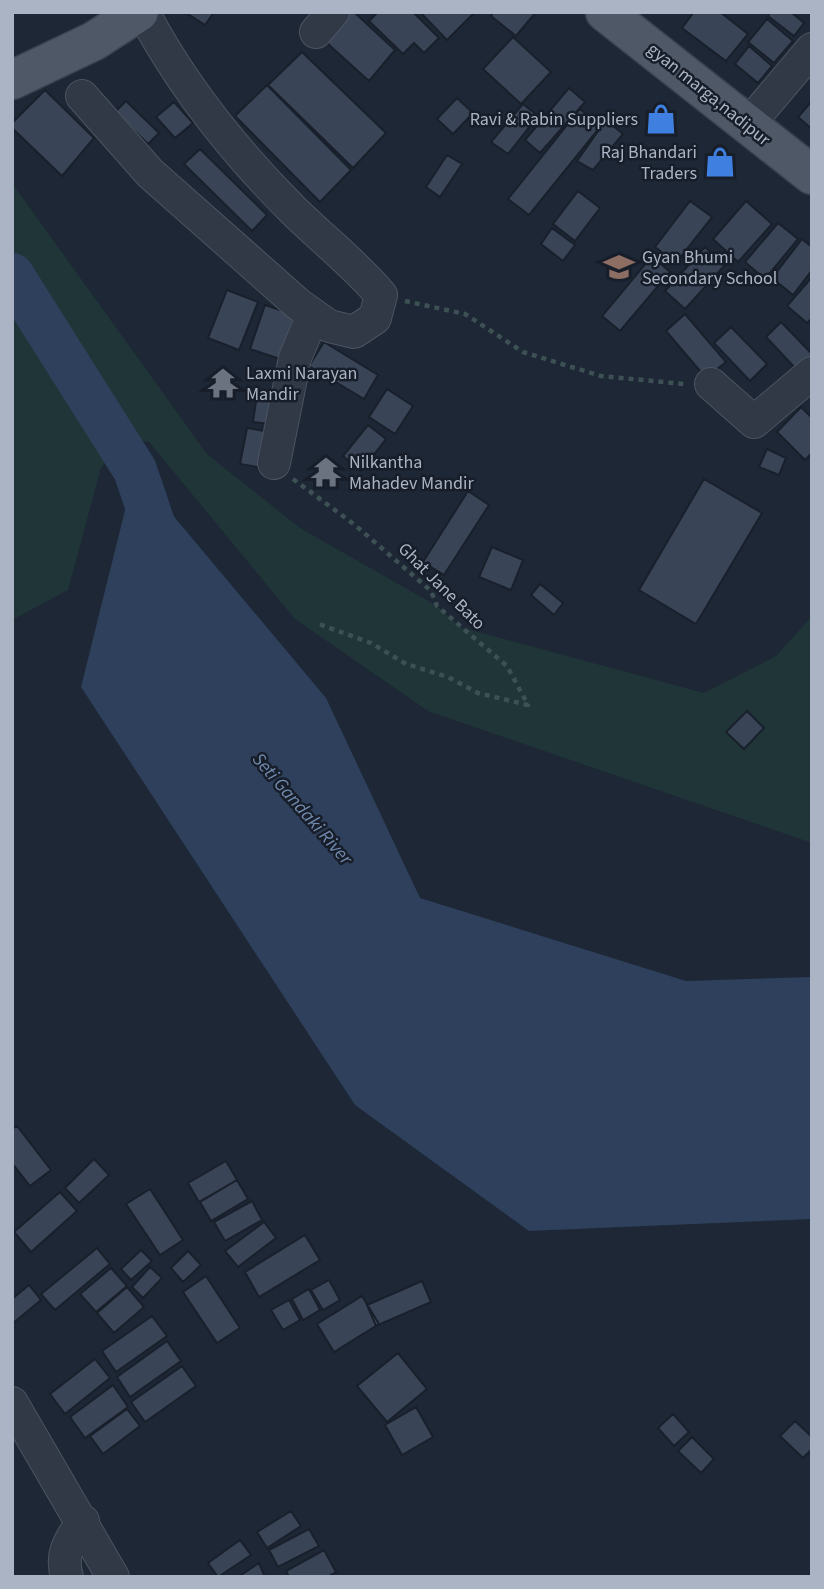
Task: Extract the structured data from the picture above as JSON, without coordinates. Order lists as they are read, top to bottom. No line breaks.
{"streets":{"main road":["gyan marga,nadipur"],"path":["Ghat Jane Bato"]},"water":["Seti Gandaki River"],"places":{"shop":["Ravi & Rabin Suppliers","Raj Bhandari Traders"],"school or university":["Gyan Bhumi Secondary School"],"temple":["Laxmi Narayan Mandir","Nilkantha Mahadev Mandir"]}}
